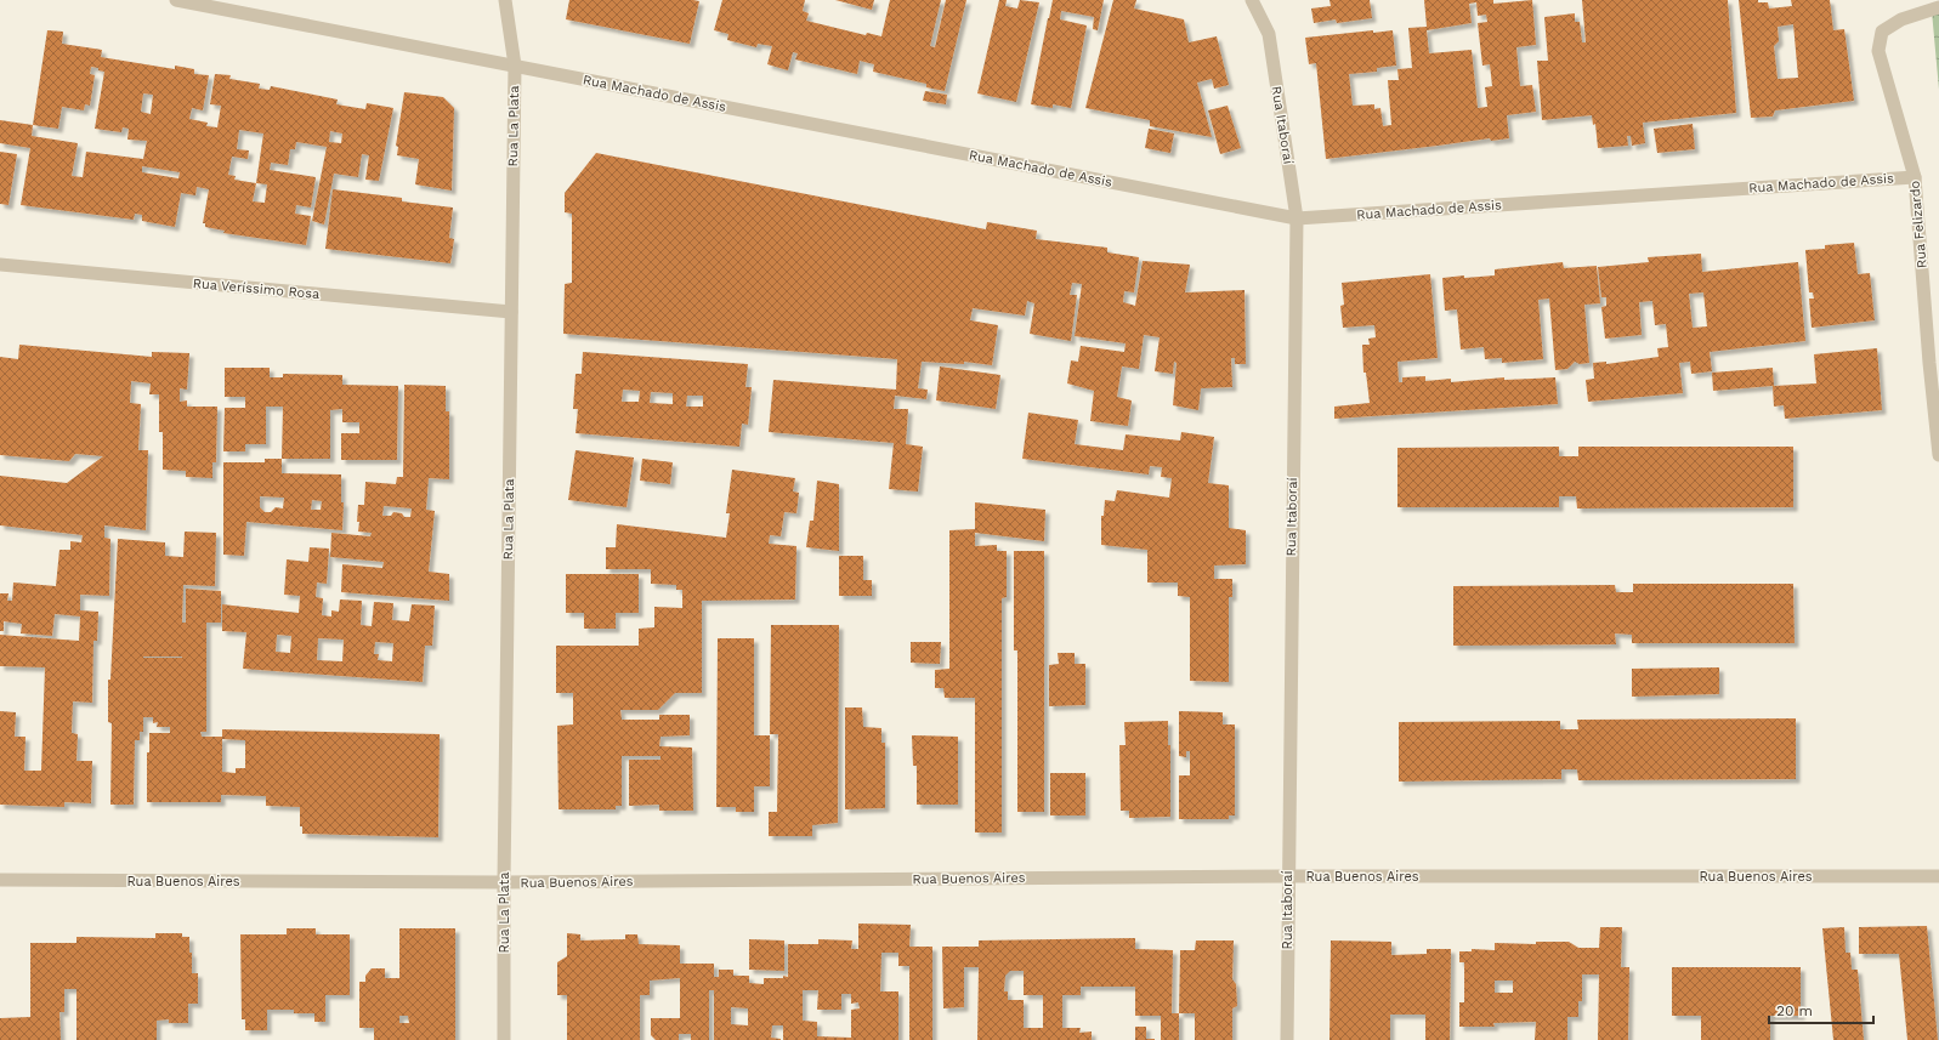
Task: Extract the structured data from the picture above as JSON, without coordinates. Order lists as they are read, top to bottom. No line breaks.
{"streets":{"street":["Rua Machado de Assis","Rua Itaboraí","Rua La Plata","Rua Felizardo","Rua Veríssimo Rosa","Rua Buenos Aires"]},"crossings":[["Rua Machado de Assis","Rua Itaboraí"],["Rua Machado de Assis","Rua La Plata"],["Rua Machado de Assis","Rua Felizardo"],["Rua Itaboraí","Rua Buenos Aires"],["Rua La Plata","Rua Veríssimo Rosa"],["Rua La Plata","Rua Buenos Aires"]],"scale_bar":"20 m"}
